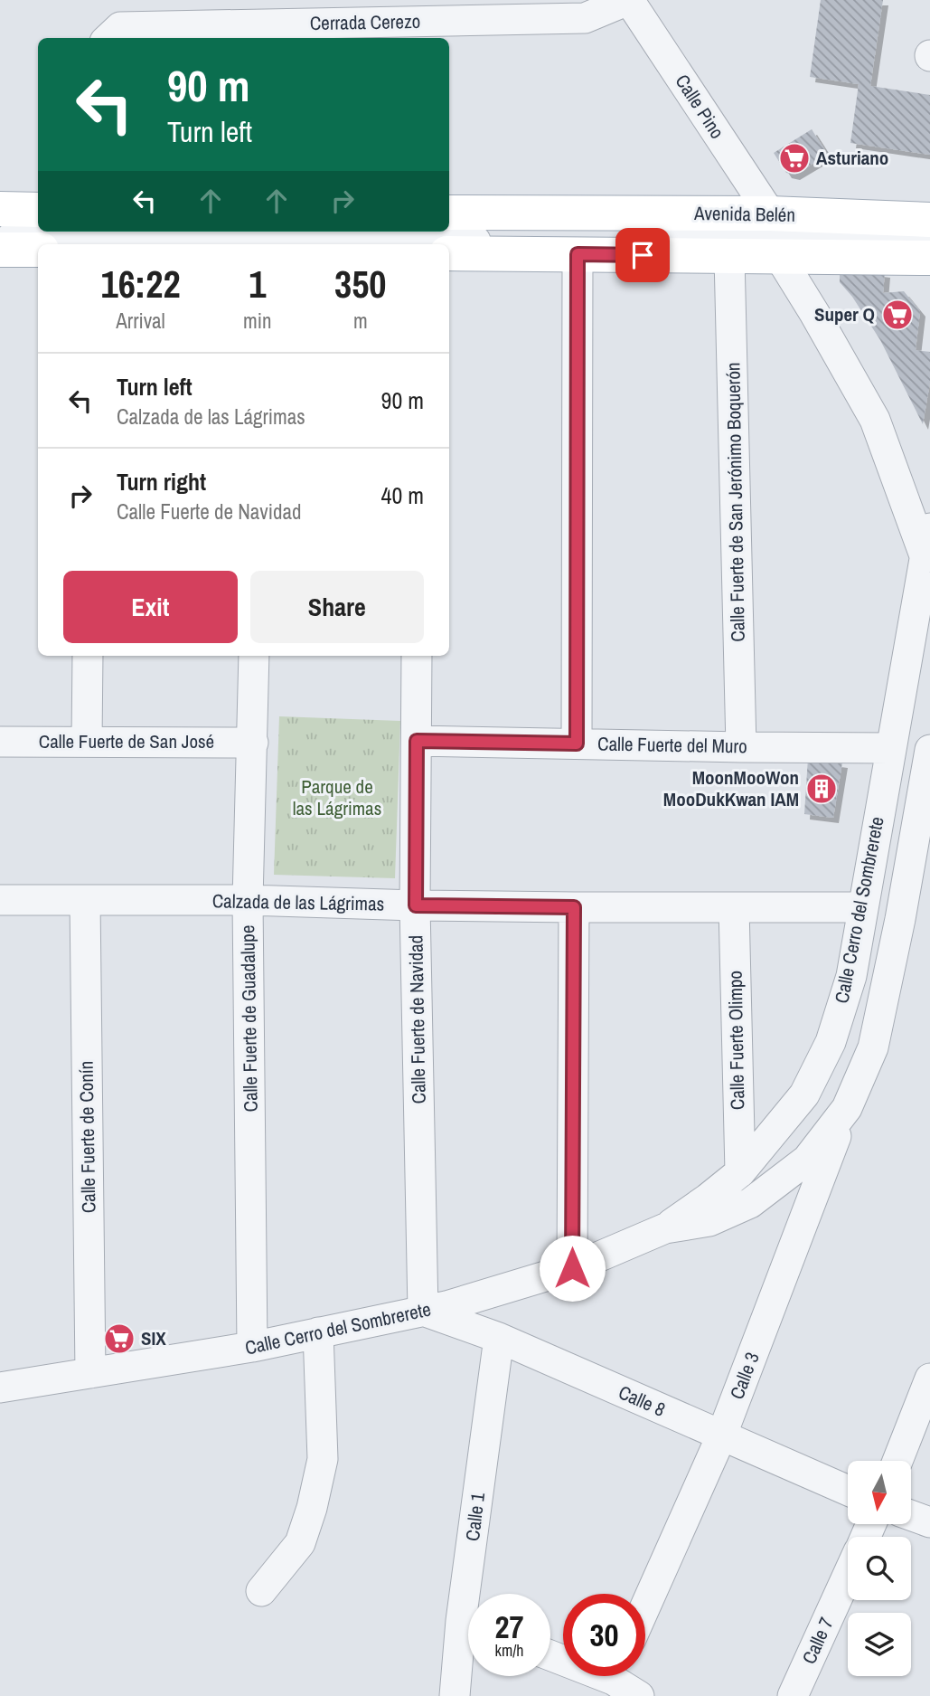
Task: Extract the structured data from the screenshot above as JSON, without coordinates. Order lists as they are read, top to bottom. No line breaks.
{"streets":{"main road":["Avenida Belén"],"street":["Cerrada Cerezo","Calle Pino","Calle Fuerte de San Jerónimo Boquerón","Calle Fuerte de San José","Calle Fuerte del Muro","Calzada de las Lágrimas","Calle Cerro del Sombrerete","Calle Fuerte de Guadalupe","Calle Fuerte de Navidad","Calle Fuerte Olimpo","Calle Fuerte de Conín","Calle 3","Calle 8","Calle 1","Calle 7"]},"crossings":[["Cerrada Cerezo","Calle Pino"],["Calle Pino","Avenida Belén"],["Calle Fuerte de San Jerónimo Boquerón","Calle Fuerte del Muro"],["Calle Fuerte de San José","Calle Fuerte de Guadalupe"],["Calle Fuerte del Muro","Calle Cerro del Sombrerete"],["Calle Fuerte del Muro","Calle Fuerte de Navidad"],["Calzada de las Lágrimas","Calle Cerro del Sombrerete"],["Calzada de las Lágrimas","Calle Fuerte de Guadalupe"],["Calzada de las Lágrimas","Calle Fuerte de Navidad"],["Calzada de las Lágrimas","Calle Fuerte Olimpo"],["Calzada de las Lágrimas","Calle Fuerte de Conín"],["Calle Cerro del Sombrerete","Calle Fuerte de Guadalupe"],["Calle Cerro del Sombrerete","Calle Fuerte de Navidad"],["Calle Cerro del Sombrerete","Calle Fuerte Olimpo"],["Calle Cerro del Sombrerete","Calle Fuerte de Conín"],["Calle Cerro del Sombrerete","Calle 3"],["Calle Cerro del Sombrerete","Calle 8"],["Calle Fuerte de Navidad","Calle 8"],["Calle 3","Calle 8"],["Calle 8","Calle 1"]],"parks":["Parque de las Lágrimas"],"places":{"supermarket":["Asturiano","Super Q","SIX"],"building":["MoonMooWon MooDukKwan IAM"]},"north":"bottom","page":{"turn":["90 m","Turn left"],"eta":["16:22","Arrival","1","min","350","m"],"list":[{"name":"Turn left","note":"Calzada de las Lágrimas","value":"90 m"},{"name":"Turn right","note":"Calle Fuerte de Navidad","value":"40 m"}],"buttons":["Exit","Share"],"speed":"27 km/h","limit":"30"}}
